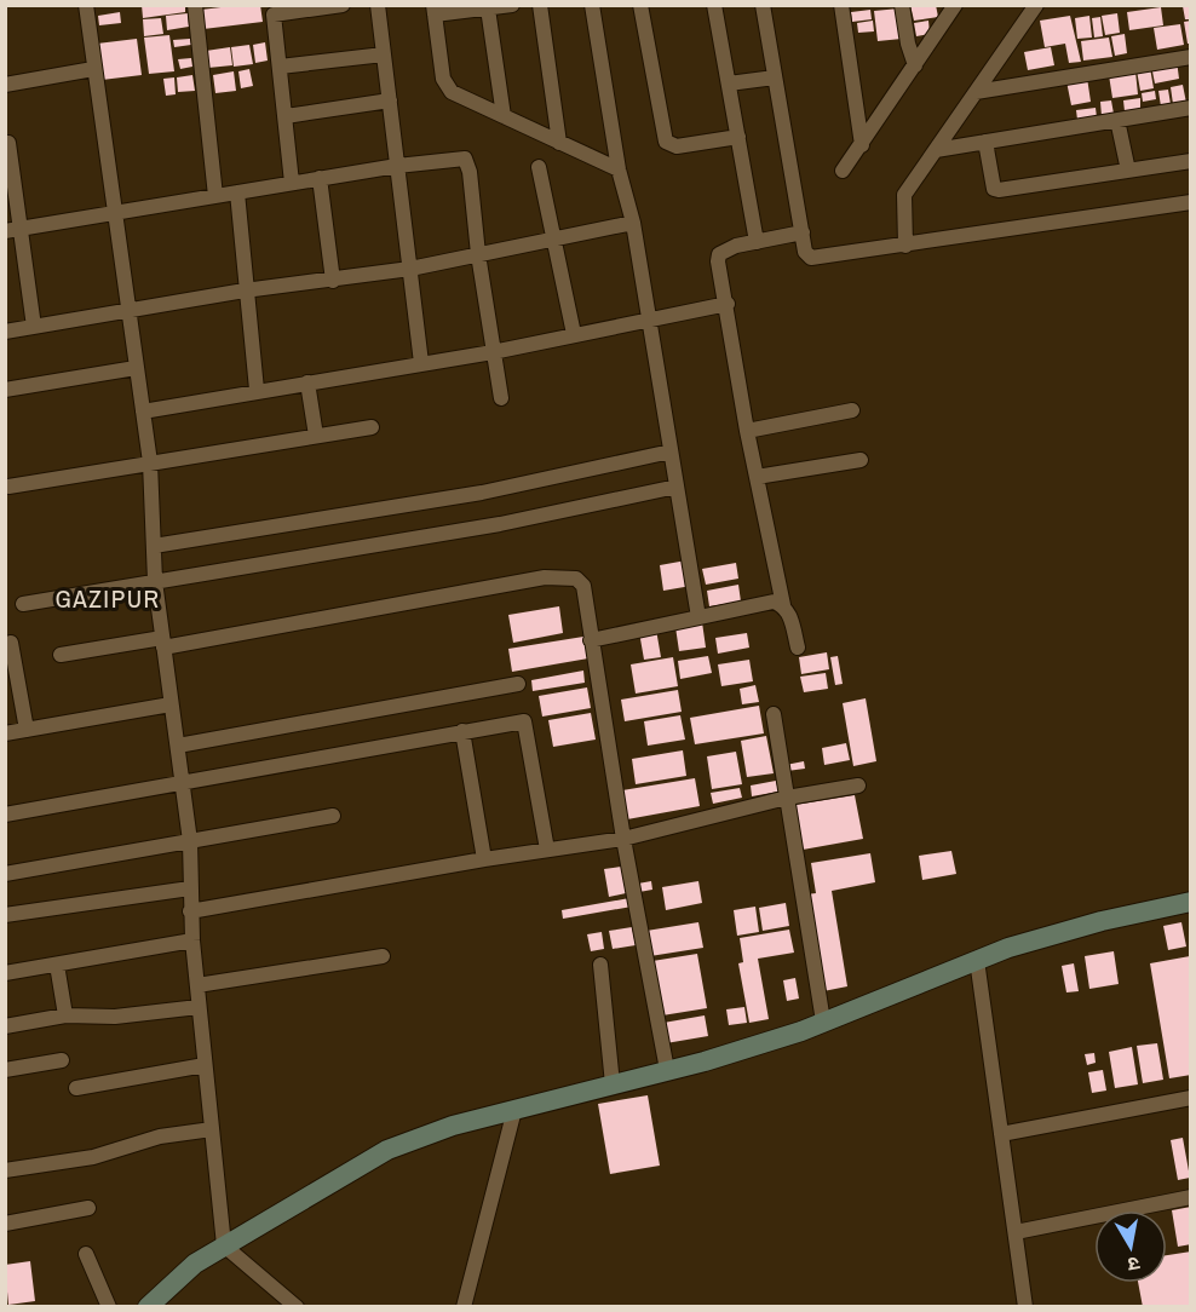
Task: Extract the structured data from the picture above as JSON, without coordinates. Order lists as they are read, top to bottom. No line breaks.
{"districts":["GAZIPUR"],"north":"bottom"}
